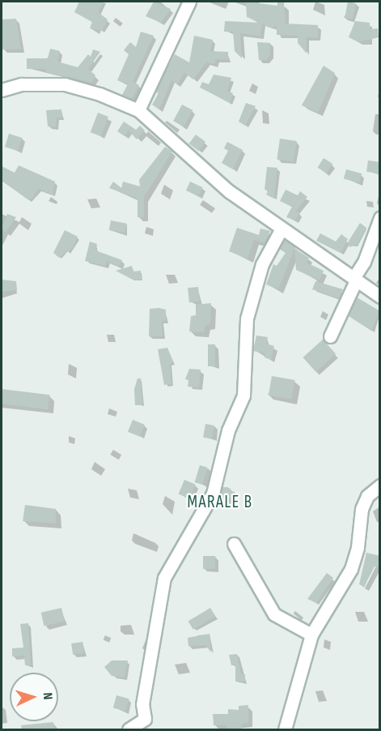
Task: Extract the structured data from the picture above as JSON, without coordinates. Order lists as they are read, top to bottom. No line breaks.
{"districts":["MARALE B"],"north":"right"}
